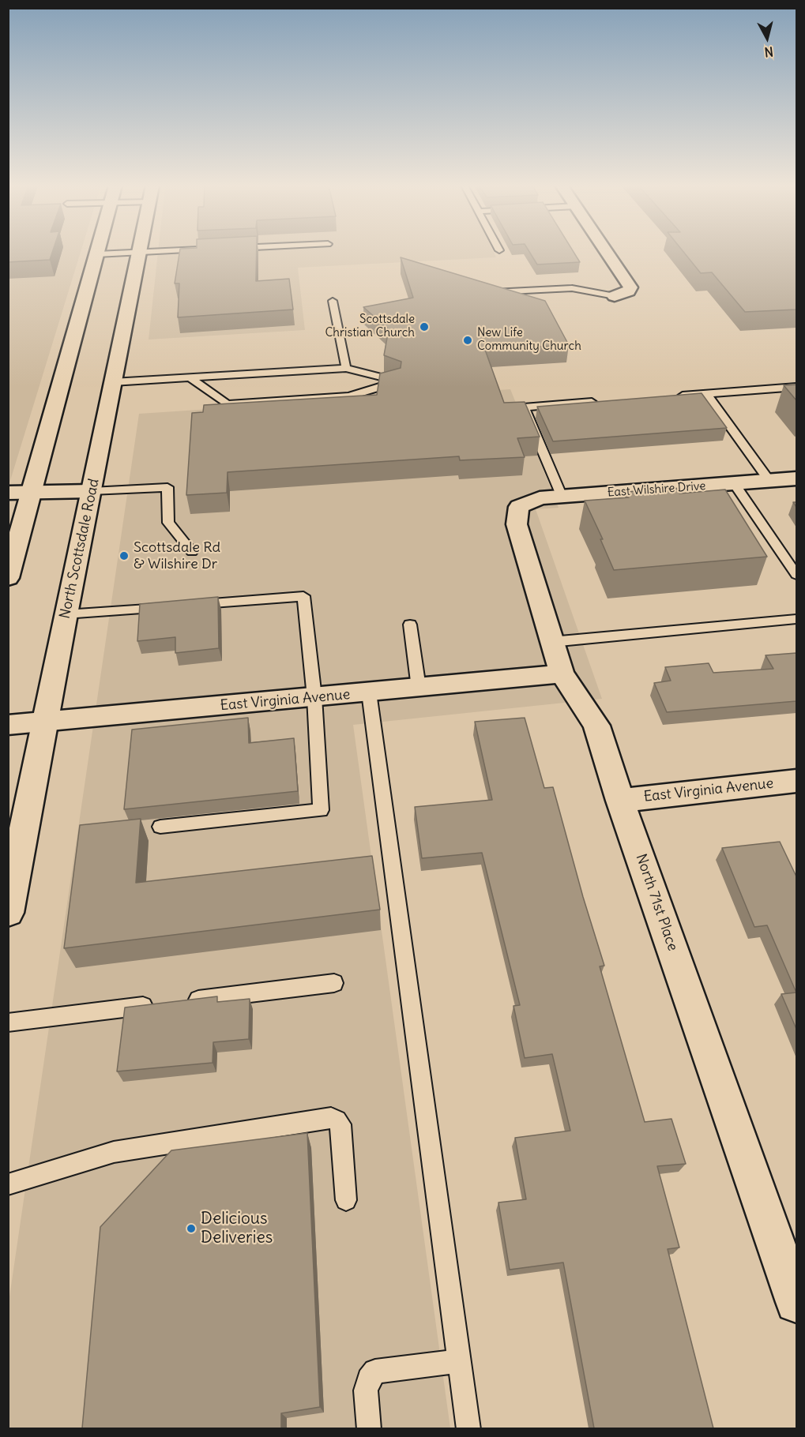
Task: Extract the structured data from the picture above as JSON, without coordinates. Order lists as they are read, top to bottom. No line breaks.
{"streets":{"main road":["East Wilshire Drive","North Scottsdale Road","East Virginia Avenue","North 71st Place"]},"crossings":[["East Wilshire Drive","North 71st Place"],["North Scottsdale Road","East Virginia Avenue"],["East Virginia Avenue","North 71st Place"]],"places":["Scottsdale Christian Church","New Life Community Church","Scottsdale Rd & Wilshire Dr","Delicious Deliveries"],"north":"bottom"}
